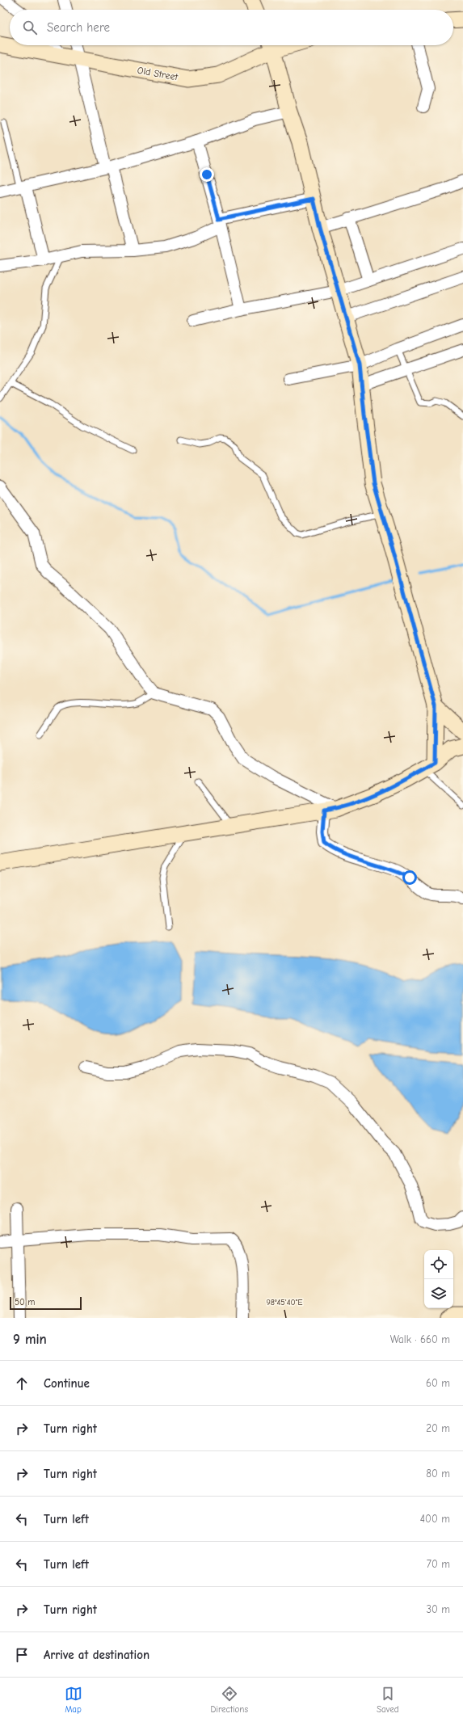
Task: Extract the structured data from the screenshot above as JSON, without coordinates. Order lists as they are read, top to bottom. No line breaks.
{"streets":{"main road":["Old Street"]},"scale_bar":"50 m","page":{"search":"Search here","scale":"50 m","heading":["9 min","Walk · 660 m"],"list":[["Continue","60 m"],["Turn right","20 m"],["Turn right","80 m"],["Turn left","400 m"],["Turn left","70 m"],["Turn right","30 m"],"Arrive at destination"],"nav":["Map","Directions","Saved"]},"coordinates":["98°45'40\"E"]}
